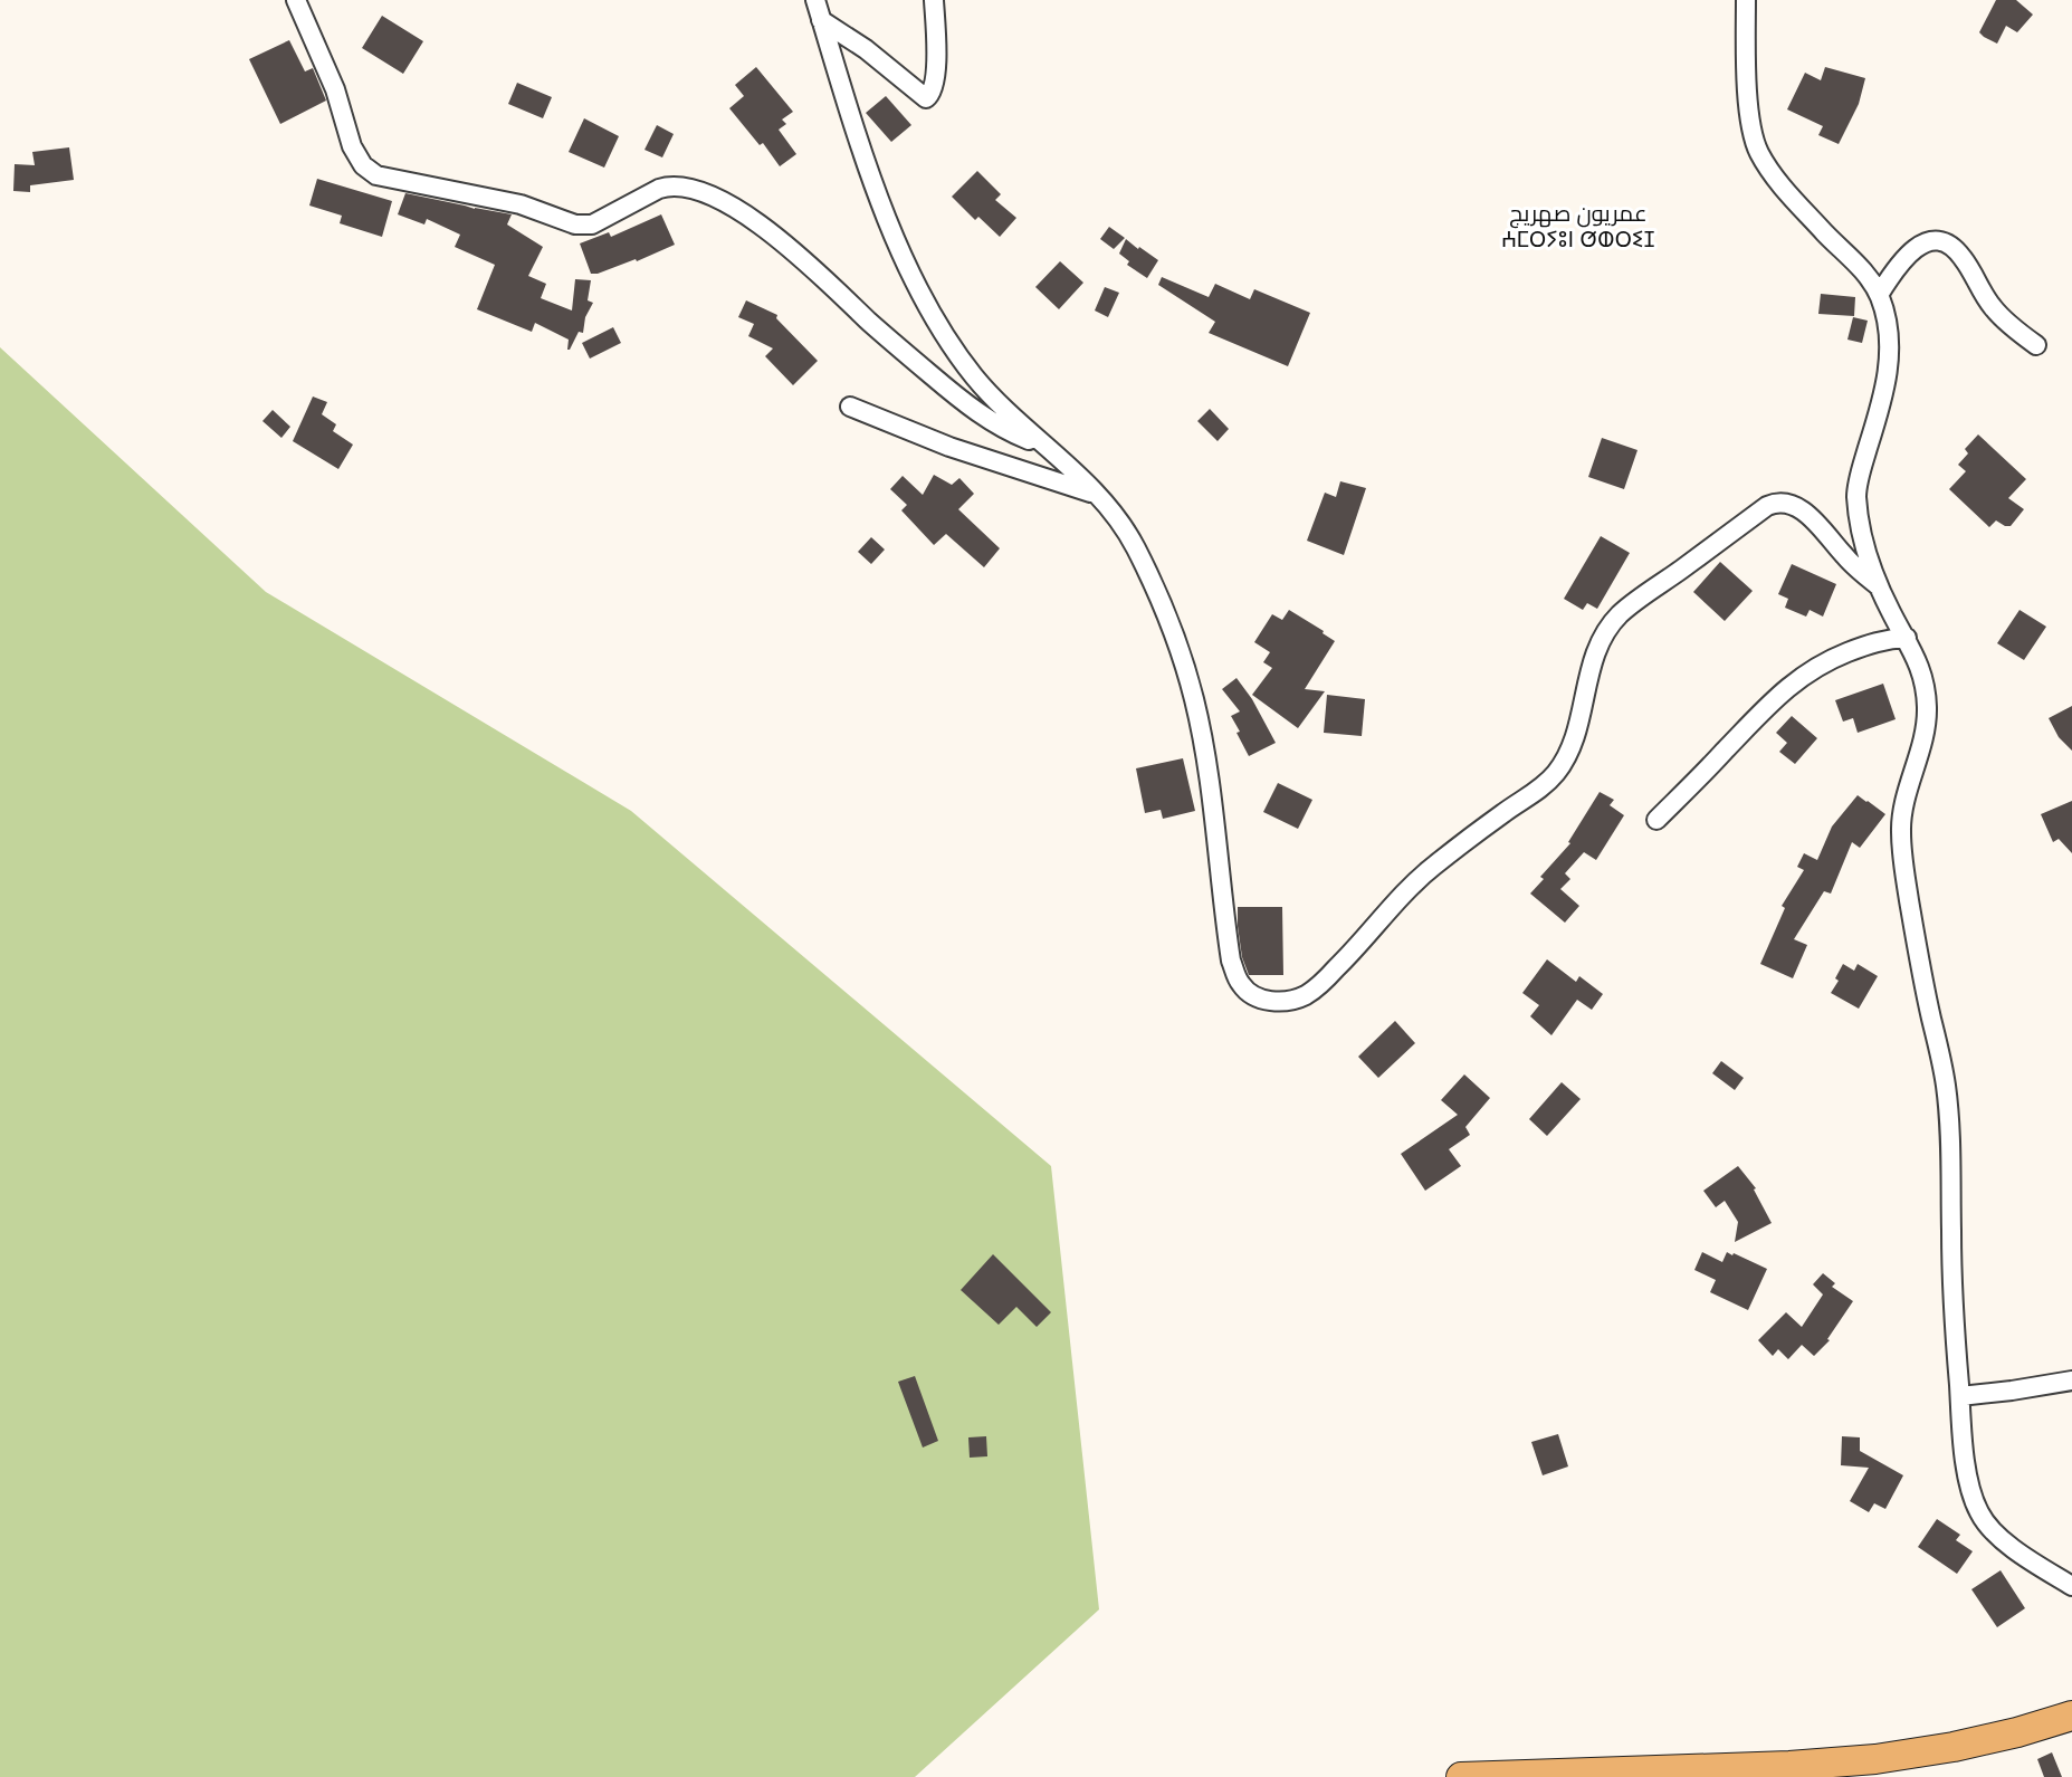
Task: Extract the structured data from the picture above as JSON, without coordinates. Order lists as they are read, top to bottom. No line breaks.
{"districts":["عمريون صهريج ⵄⵎⵔⵢⵓⵏ ⵚⵀⵔⵉⵊ"]}
